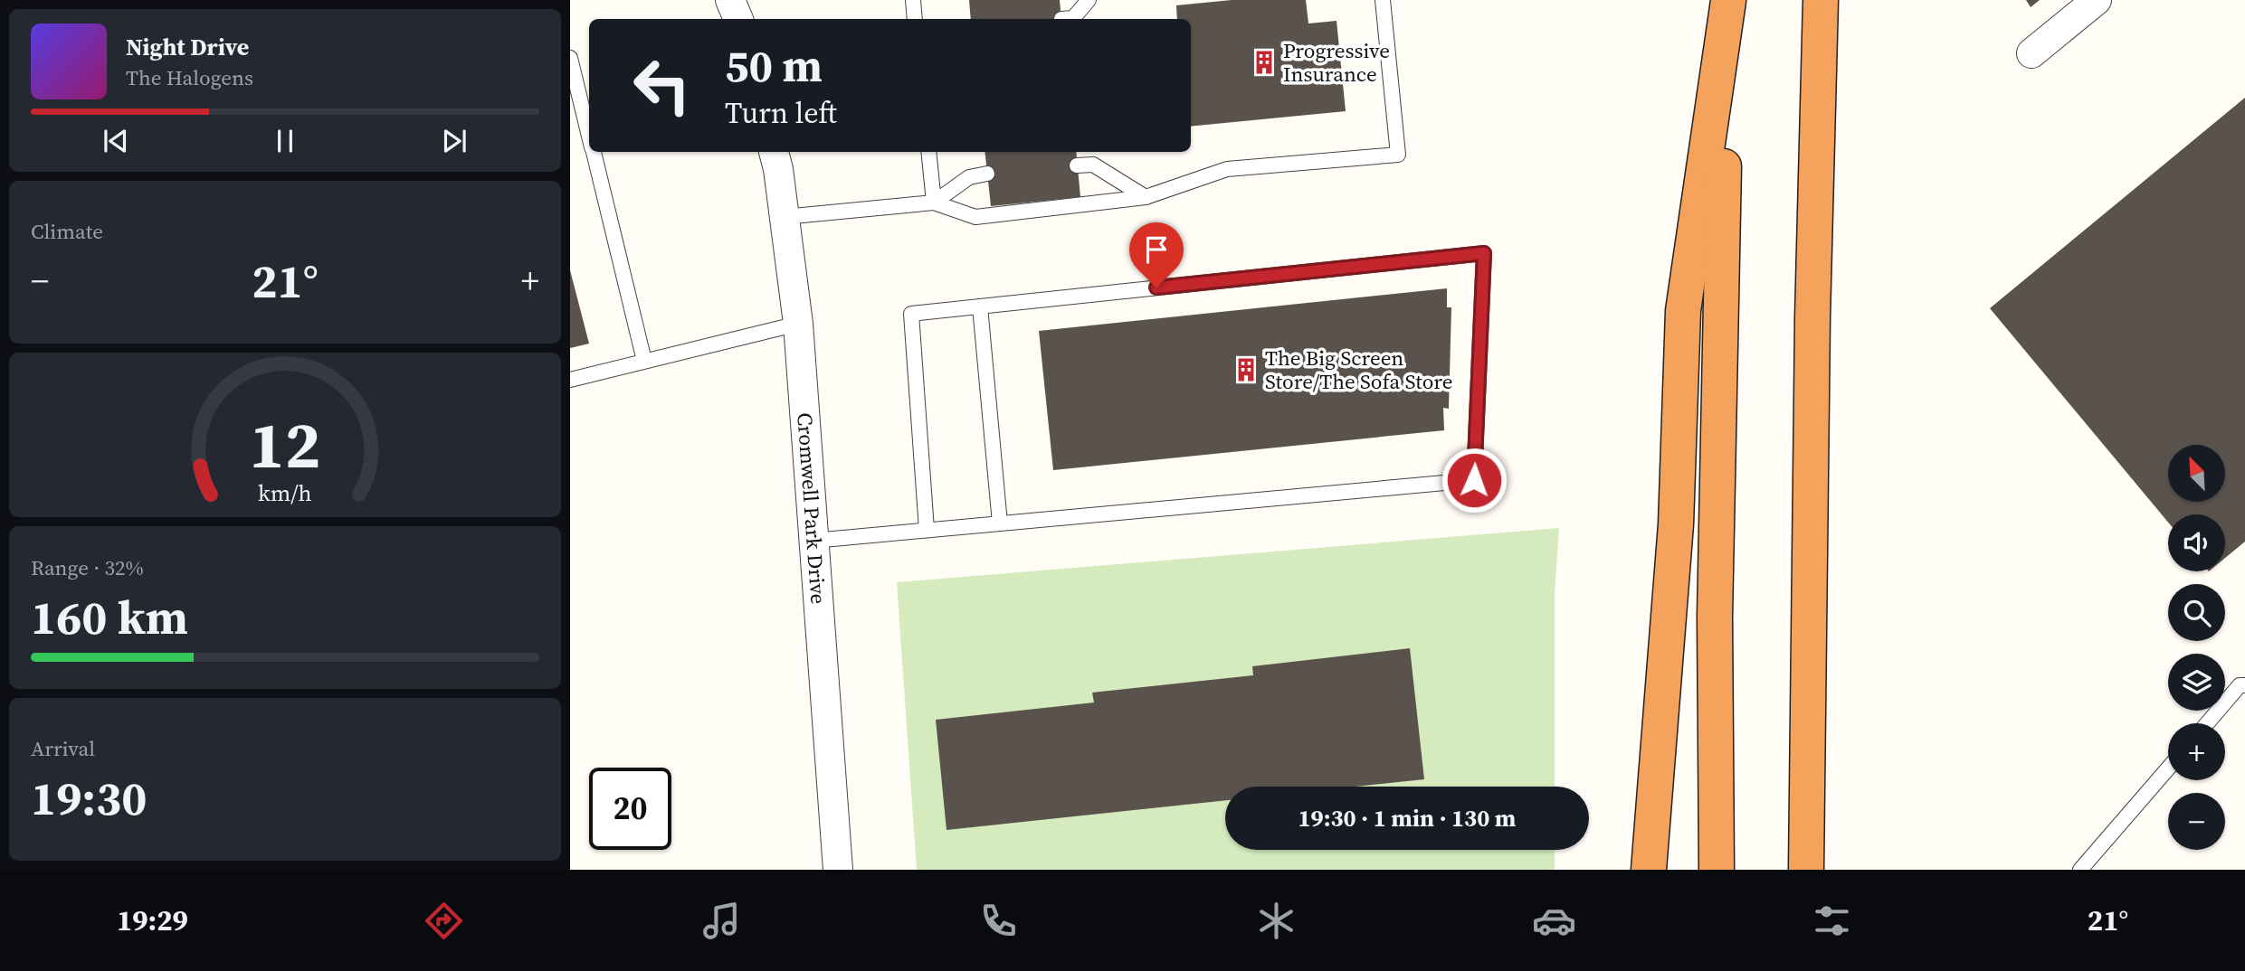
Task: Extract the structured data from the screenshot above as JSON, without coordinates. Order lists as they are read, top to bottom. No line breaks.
{"streets":{"street":["Cromwell Park Drive"]},"places":{"building":["Progressive Insurance","The Big Screen Store/The Sofa Store"]},"north":"top left","page":{"turn":["50 m","Turn left"],"song":["Night Drive","The Halogens"],"tile":["Climate",["Range · 32%","160 km"],["Arrival","19:30"]],"heat":["−","21°","+"],"map_buttons":["+","−"],"limit":"20","trip":"19:30 · 1 min · 130 m","tabs":["19:29","21°"],"gauge":["12","km/h"]}}
